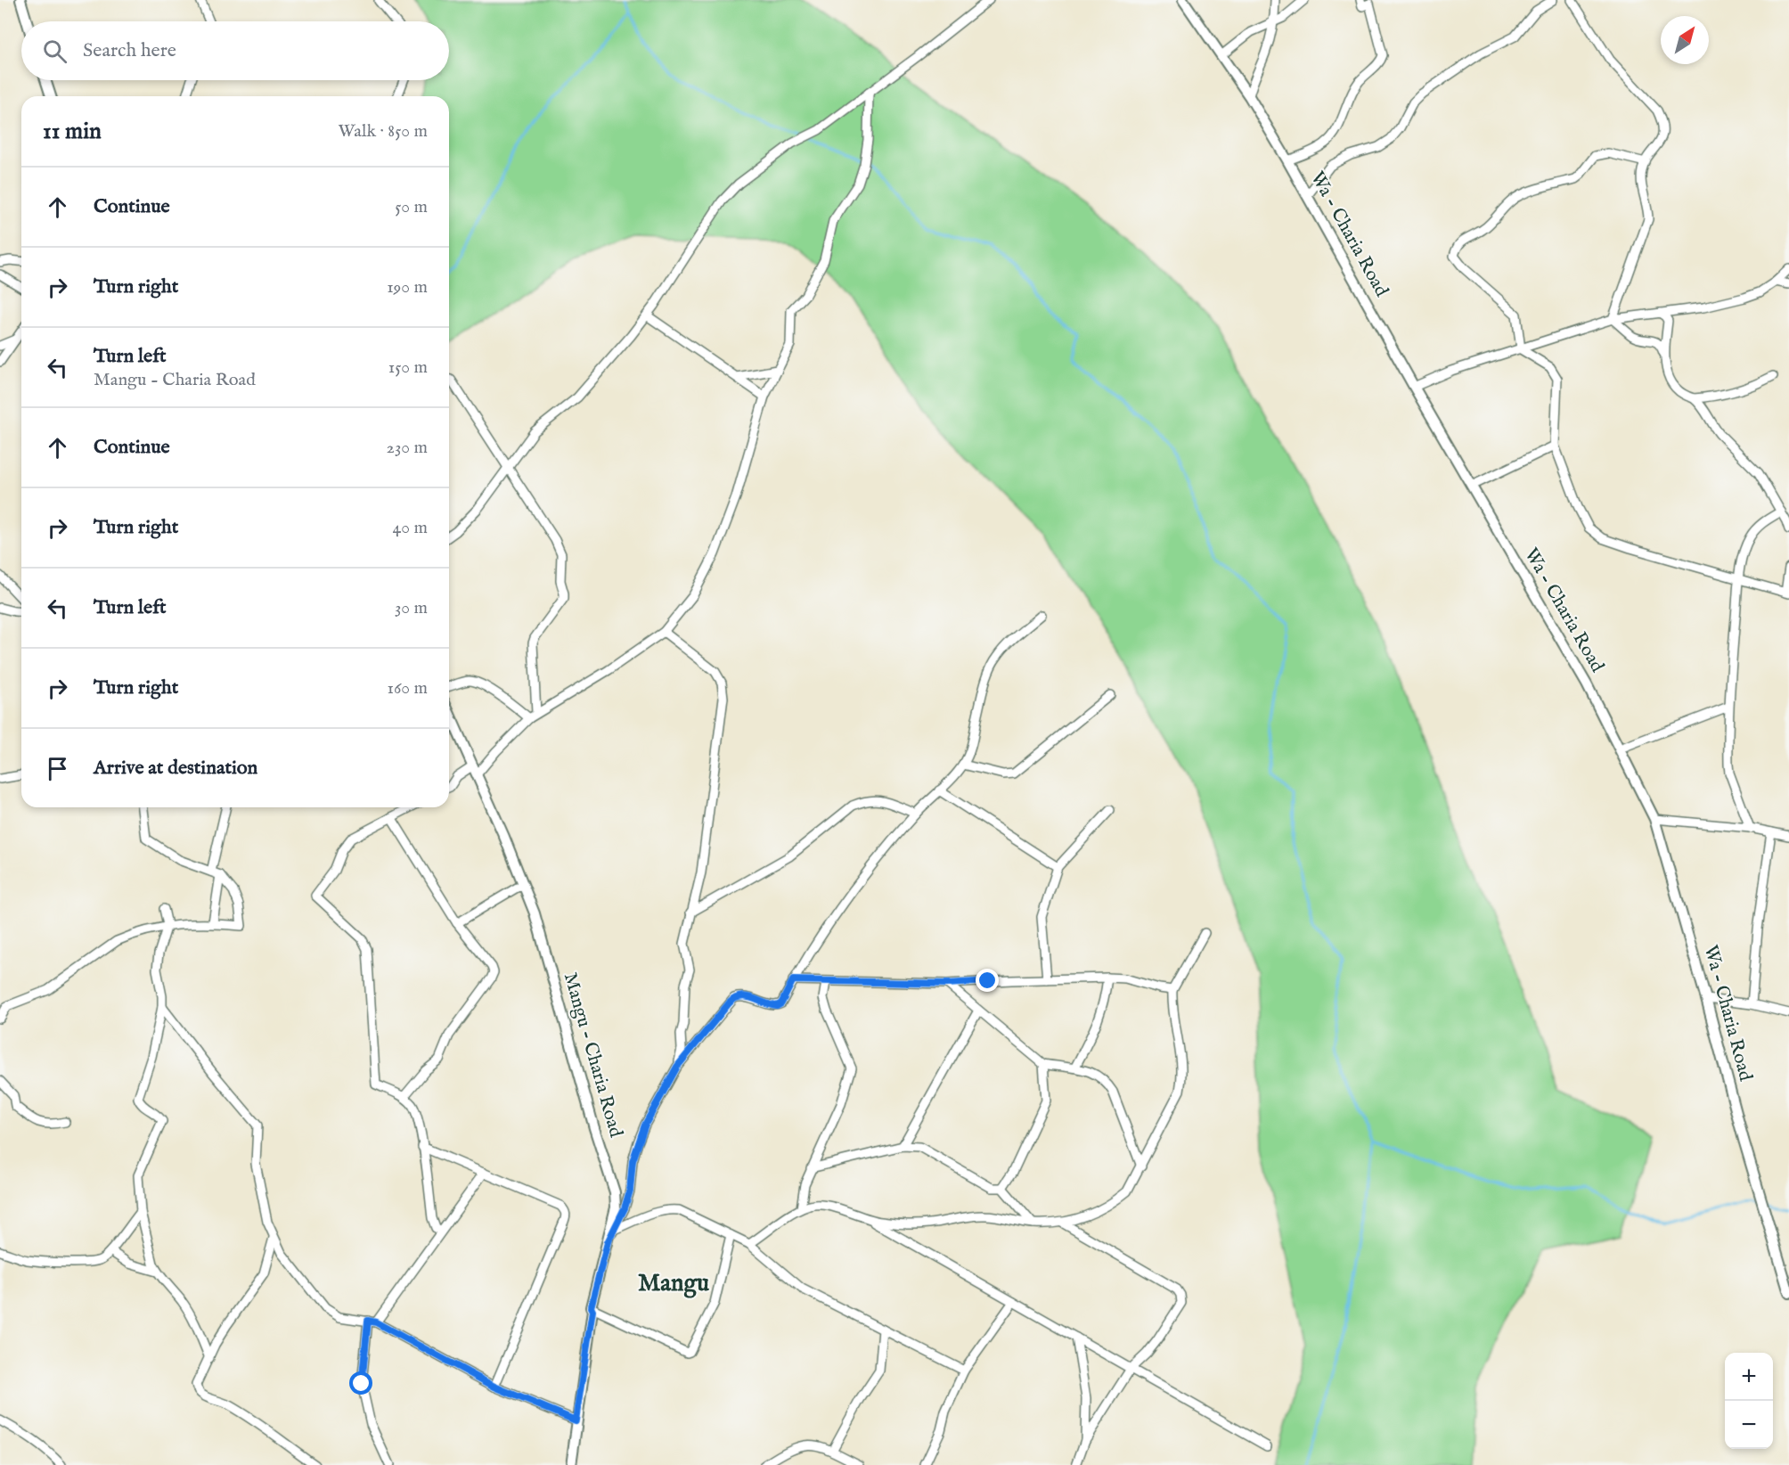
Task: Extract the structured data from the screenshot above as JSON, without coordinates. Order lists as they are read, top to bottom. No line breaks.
{"streets":{"street":["Wa - Charia Road","Mangu - Charia Road"]},"districts":["Mangu"],"north":"top right","page":{"search":"Search here","heading":["11 min","Walk · 850 m"],"list":[["Continue","50 m"],["Turn right","190 m"],["Turn left","Mangu - Charia Road","150 m"],["Continue","230 m"],["Turn right","40 m"],["Turn left","30 m"],["Turn right","160 m"],"Arrive at destination"],"map_buttons":["+","−"]}}
